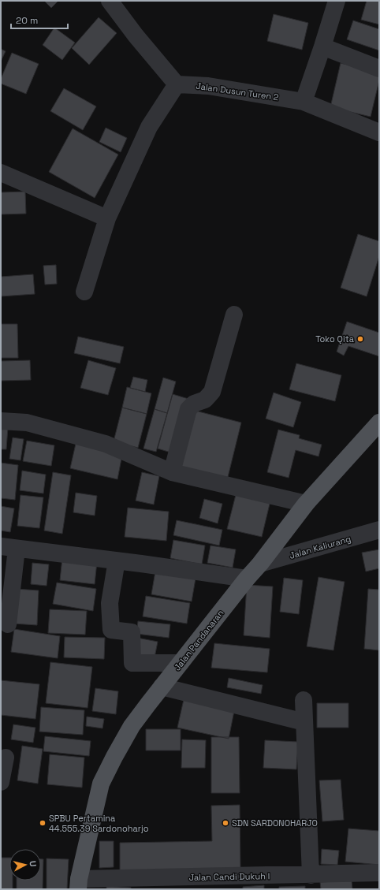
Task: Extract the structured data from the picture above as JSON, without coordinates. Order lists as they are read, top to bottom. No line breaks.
{"streets":{"main road":["Jalan Pandanaran"],"street":["Jalan Dusun Turen 2","Jalan Kaliurang","Jalan Candi Dukuh I"]},"crossings":[["Jalan Kaliurang","Jalan Pandanaran"],["Jalan Pandanaran","Jalan Candi Dukuh I"]],"places":["Toko Qita","SPBU Pertamina 44.555.39 Sardonoharjo","SDN SARDONOHARJO"],"scale_bar":"20 m","north":"right"}
